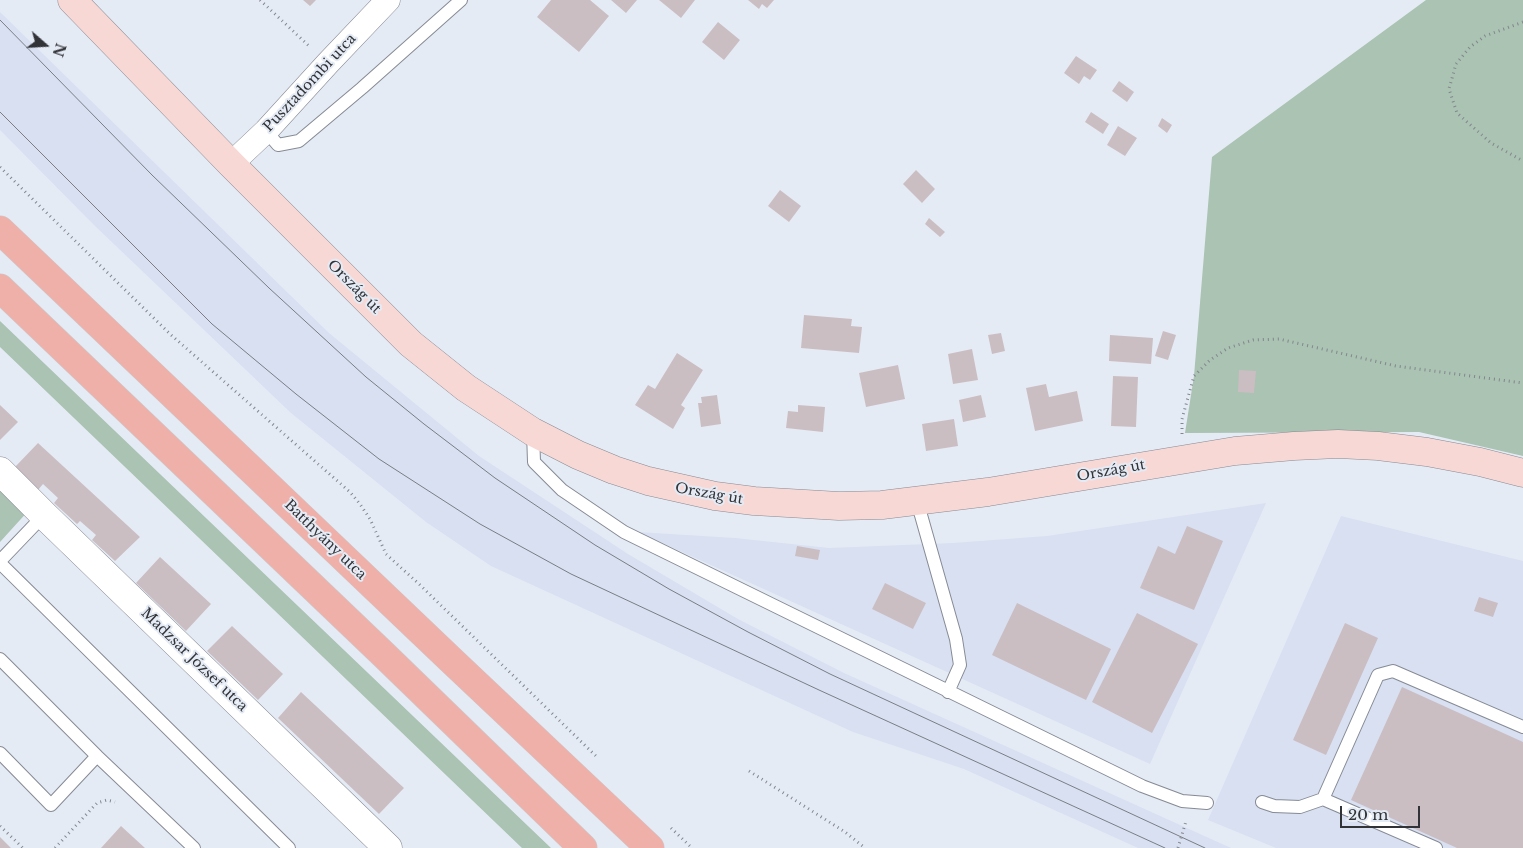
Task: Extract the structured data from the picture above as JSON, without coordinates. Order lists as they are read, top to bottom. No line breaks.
{"streets":{"main road":["Ország út","Batthyány utca"],"street":["Pusztadombi utca","Madzsar József utca"]},"crossings":[["Pusztadombi utca","Ország út"]],"scale_bar":"20 m","north":"right"}
